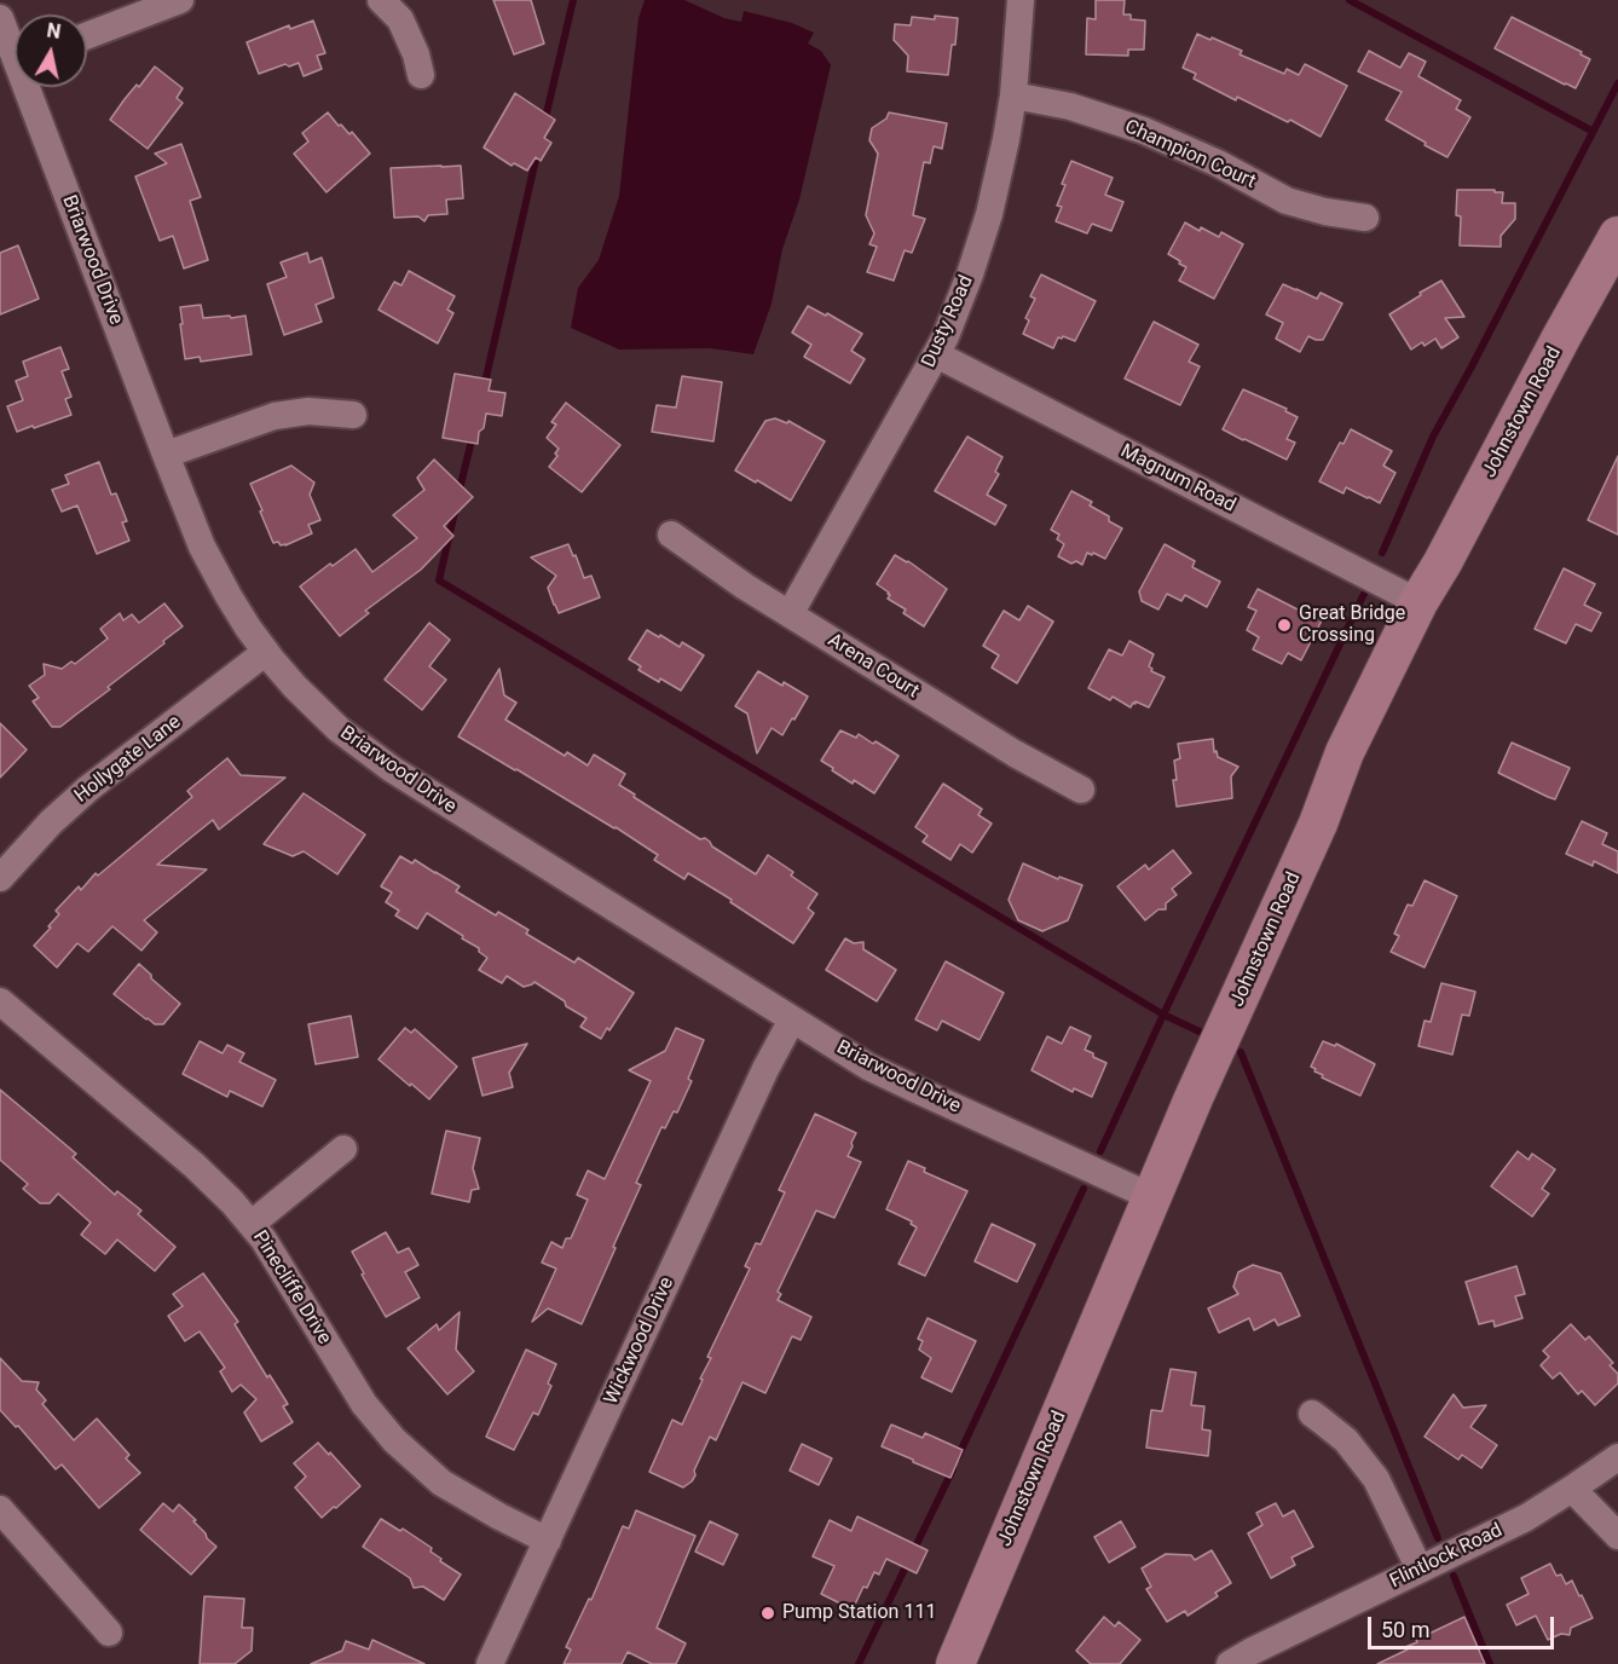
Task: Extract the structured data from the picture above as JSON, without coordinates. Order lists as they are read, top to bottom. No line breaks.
{"streets":{"main road":["Johnstown Road"],"street":["Champion Court","Briarwood Drive","Dusty Road","Magnum Road","Arena Court","Hollygate Lane","Pinecliffe Drive","Wickwood Drive","Flintlock Road"]},"crossings":[["Champion Court","Dusty Road"],["Briarwood Drive","Johnstown Road"],["Briarwood Drive","Hollygate Lane"],["Briarwood Drive","Wickwood Drive"],["Dusty Road","Magnum Road"],["Dusty Road","Arena Court"],["Johnstown Road","Magnum Road"],["Pinecliffe Drive","Wickwood Drive"]],"places":["Great Bridge Crossing","Pump Station 111"],"scale_bar":"50 m","north":"top"}
